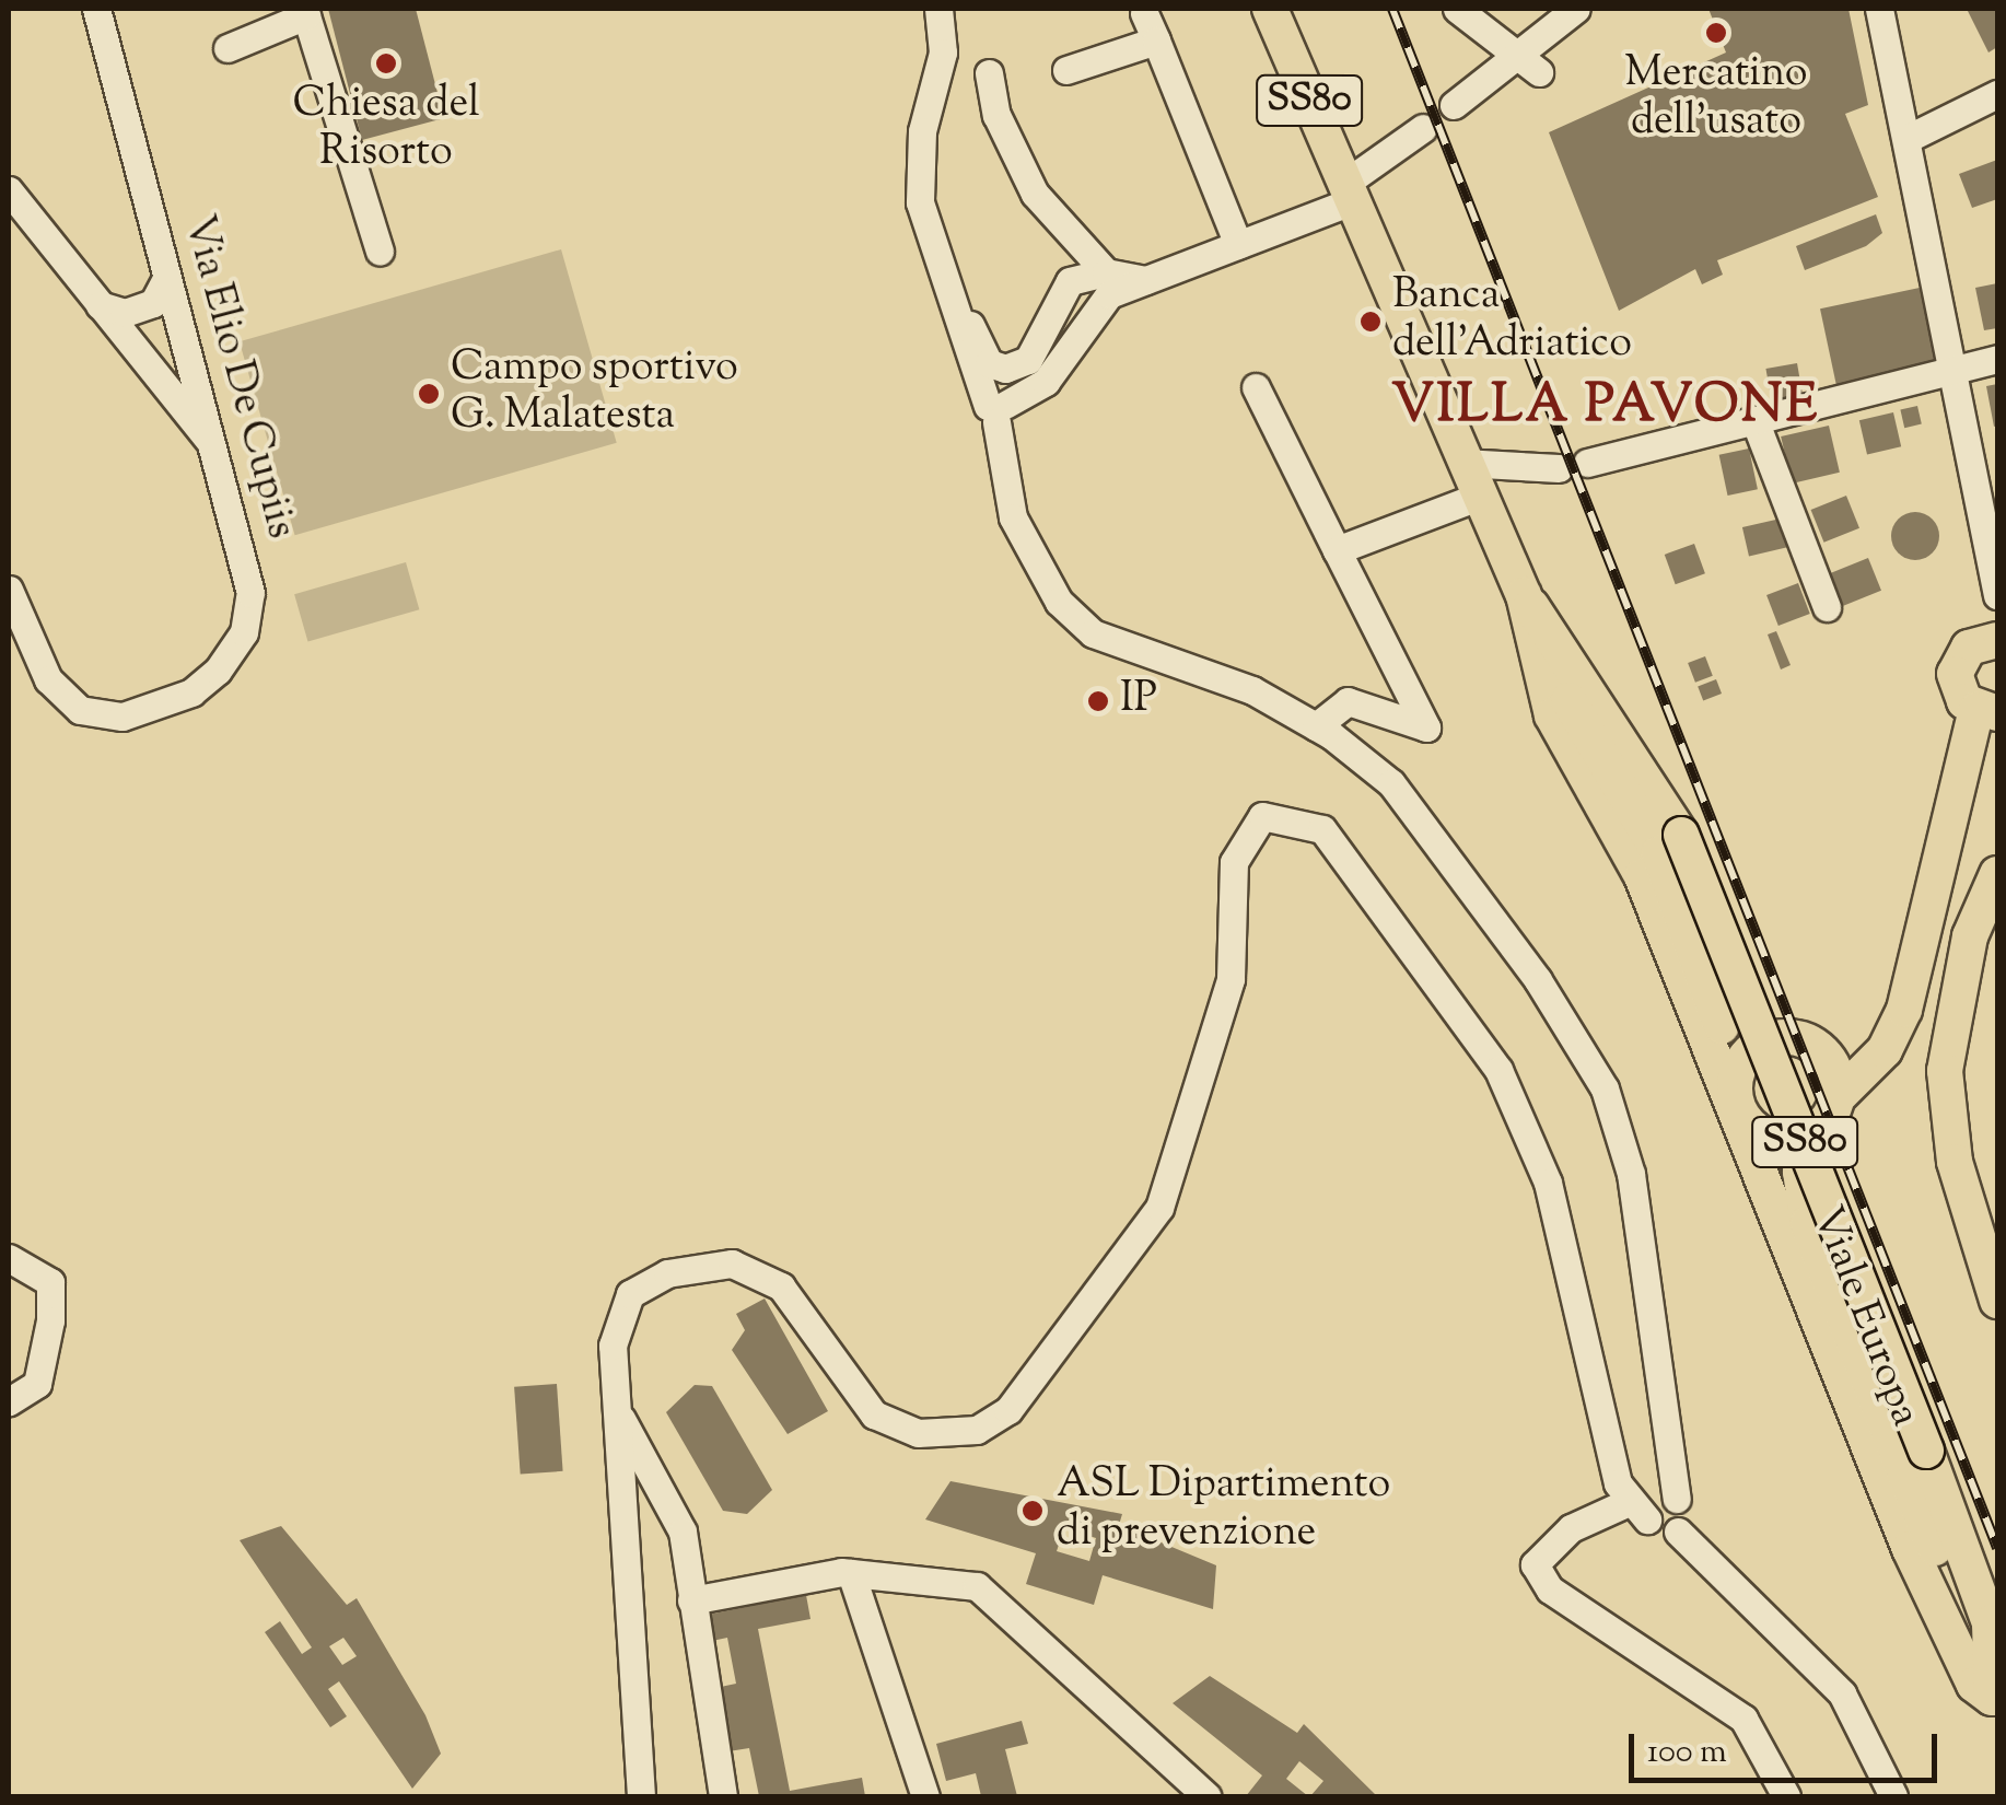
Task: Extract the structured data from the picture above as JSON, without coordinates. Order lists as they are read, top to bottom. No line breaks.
{"streets":{"main road":["SS80","Viale Europa"],"street":["Via Elio De Cupiis"]},"crossings":[["SS80","Viale Europa"]],"districts":["VILLA PAVONE"],"places":["Mercatino dell'usato","Chiesa del Risorto","Banca dell'Adriatico","Campo sportivo G. Malatesta","IP","ASL Dipartimento di prevenzione"],"scale_bar":"100 m"}
